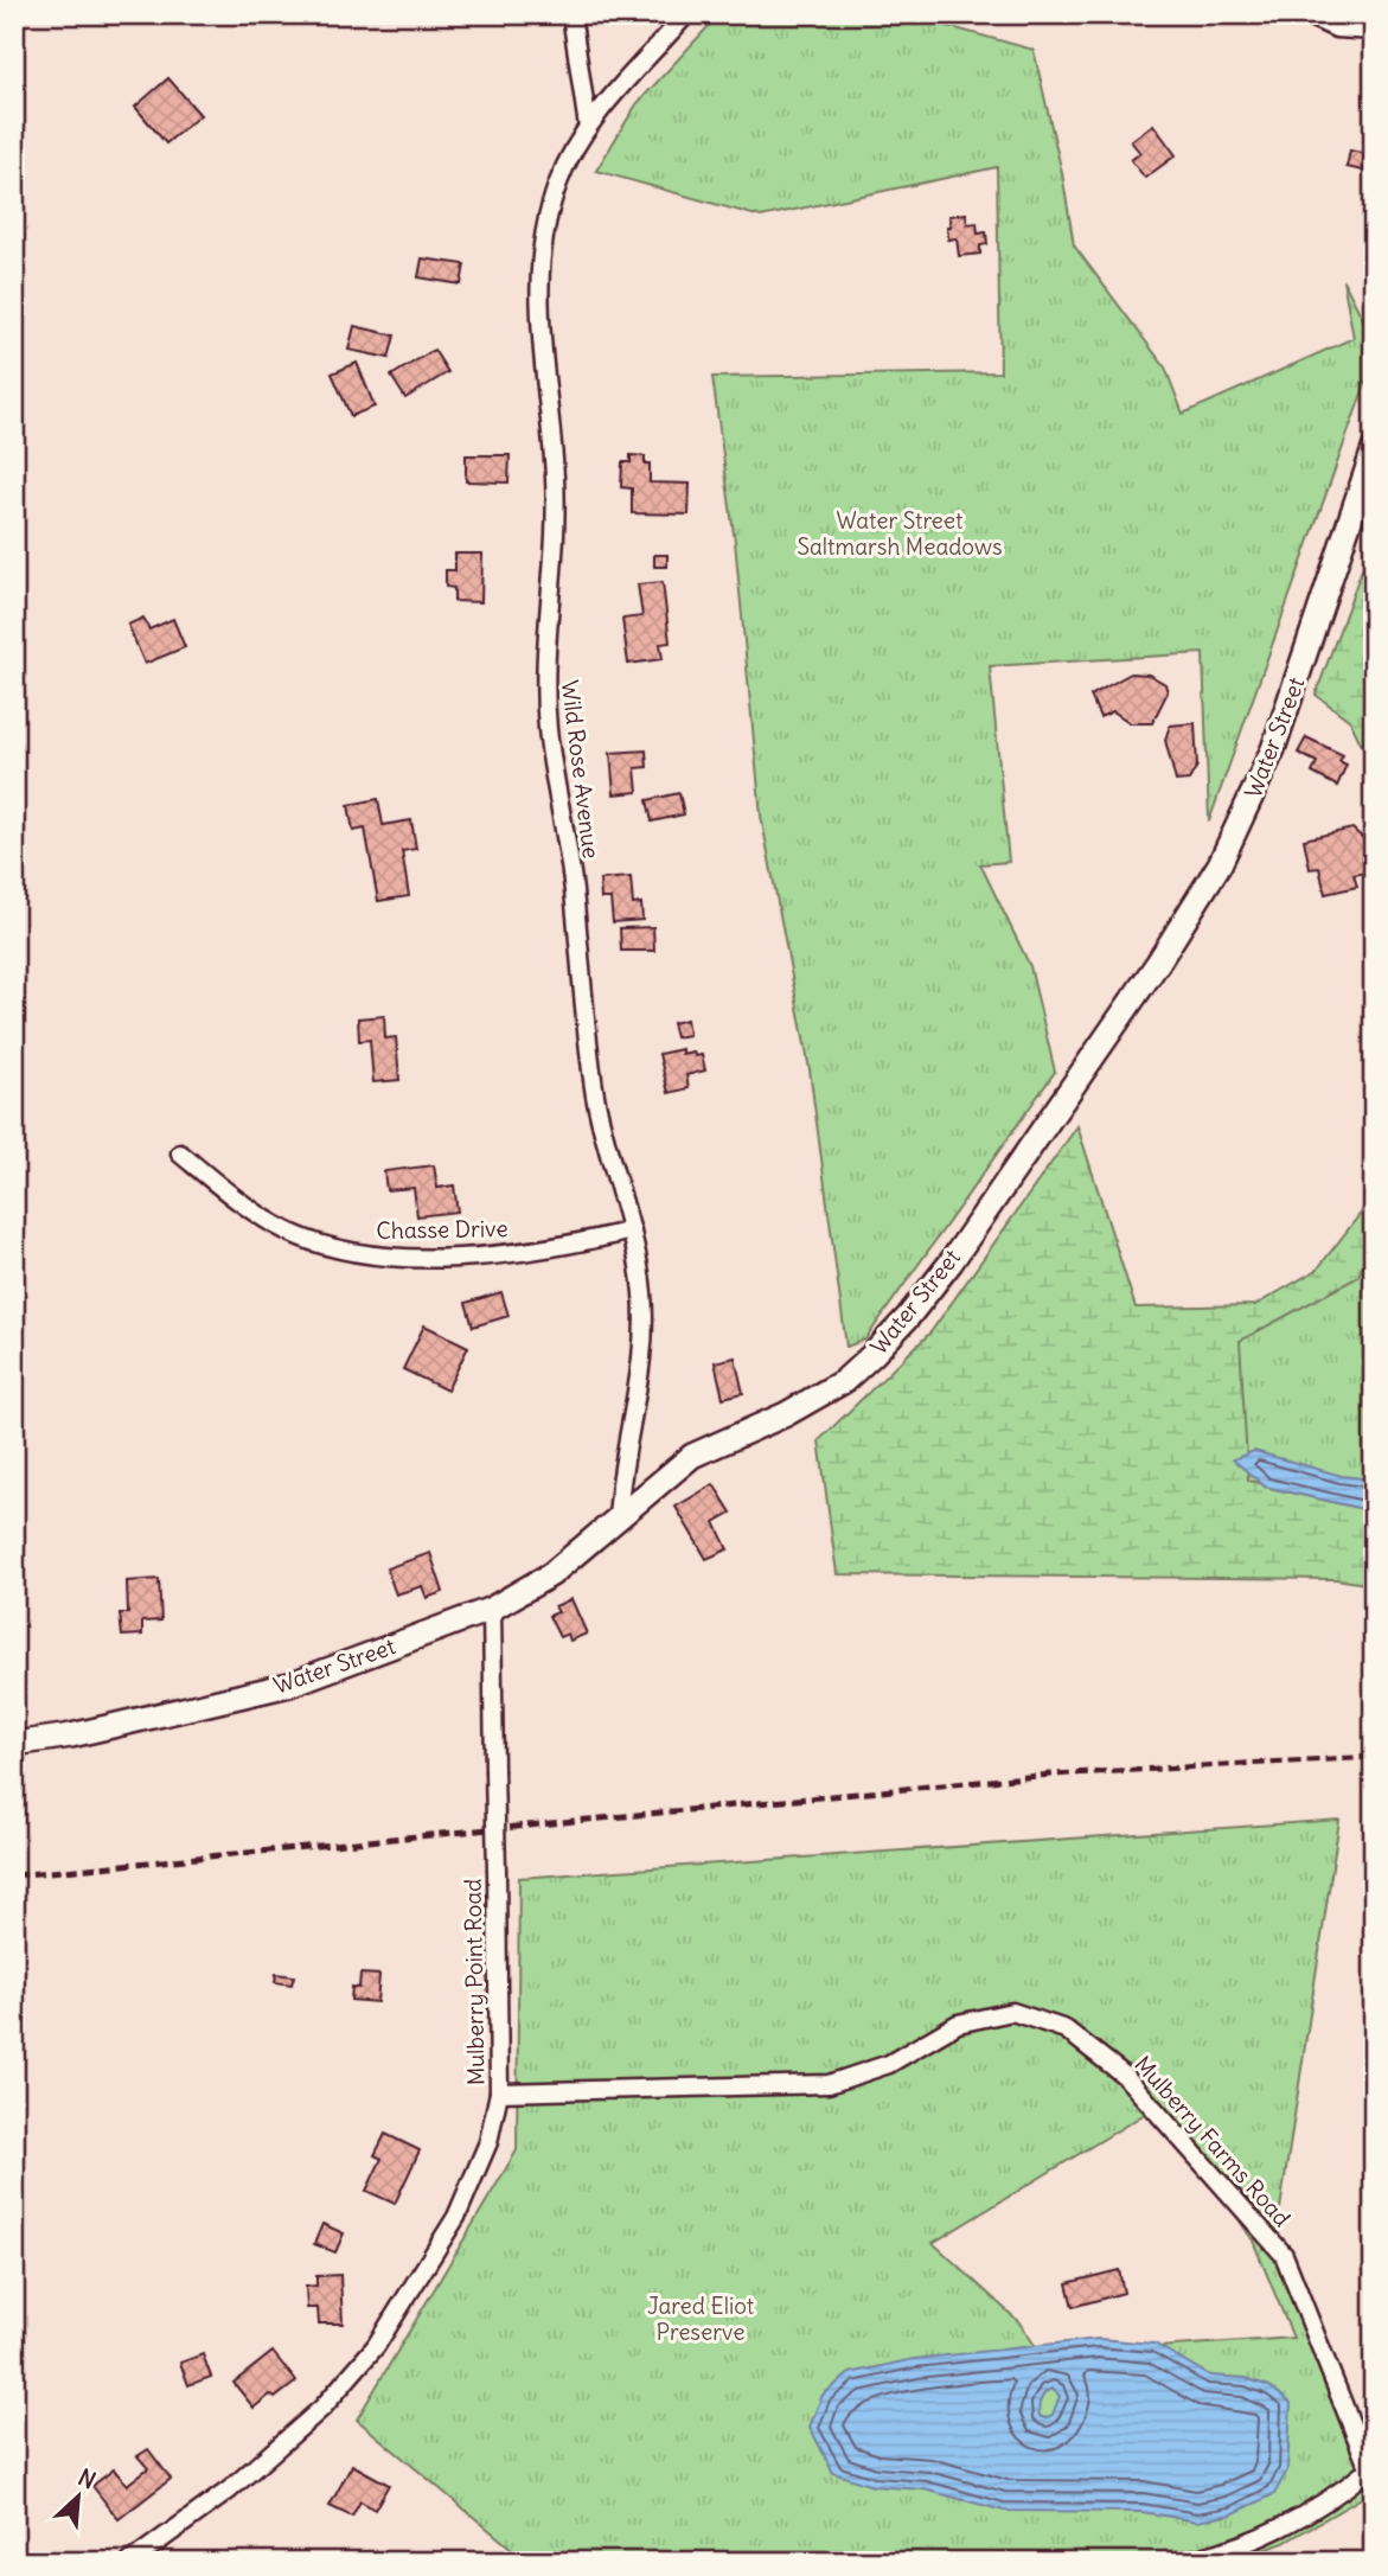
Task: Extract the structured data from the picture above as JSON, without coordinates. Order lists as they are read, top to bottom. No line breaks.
{"streets":{"main road":["Water Street"],"street":["Wild Rose Avenue","Chasse Drive","Mulberry Point Road","Mulberry Farms Road"]},"crossings":[["Water Street","Wild Rose Avenue"],["Water Street","Mulberry Point Road"],["Wild Rose Avenue","Chasse Drive"],["Mulberry Point Road","Mulberry Farms Road"]],"parks":["Water Street Saltmarsh Meadows","Jared Eliot Preserve"],"north":"top right"}
